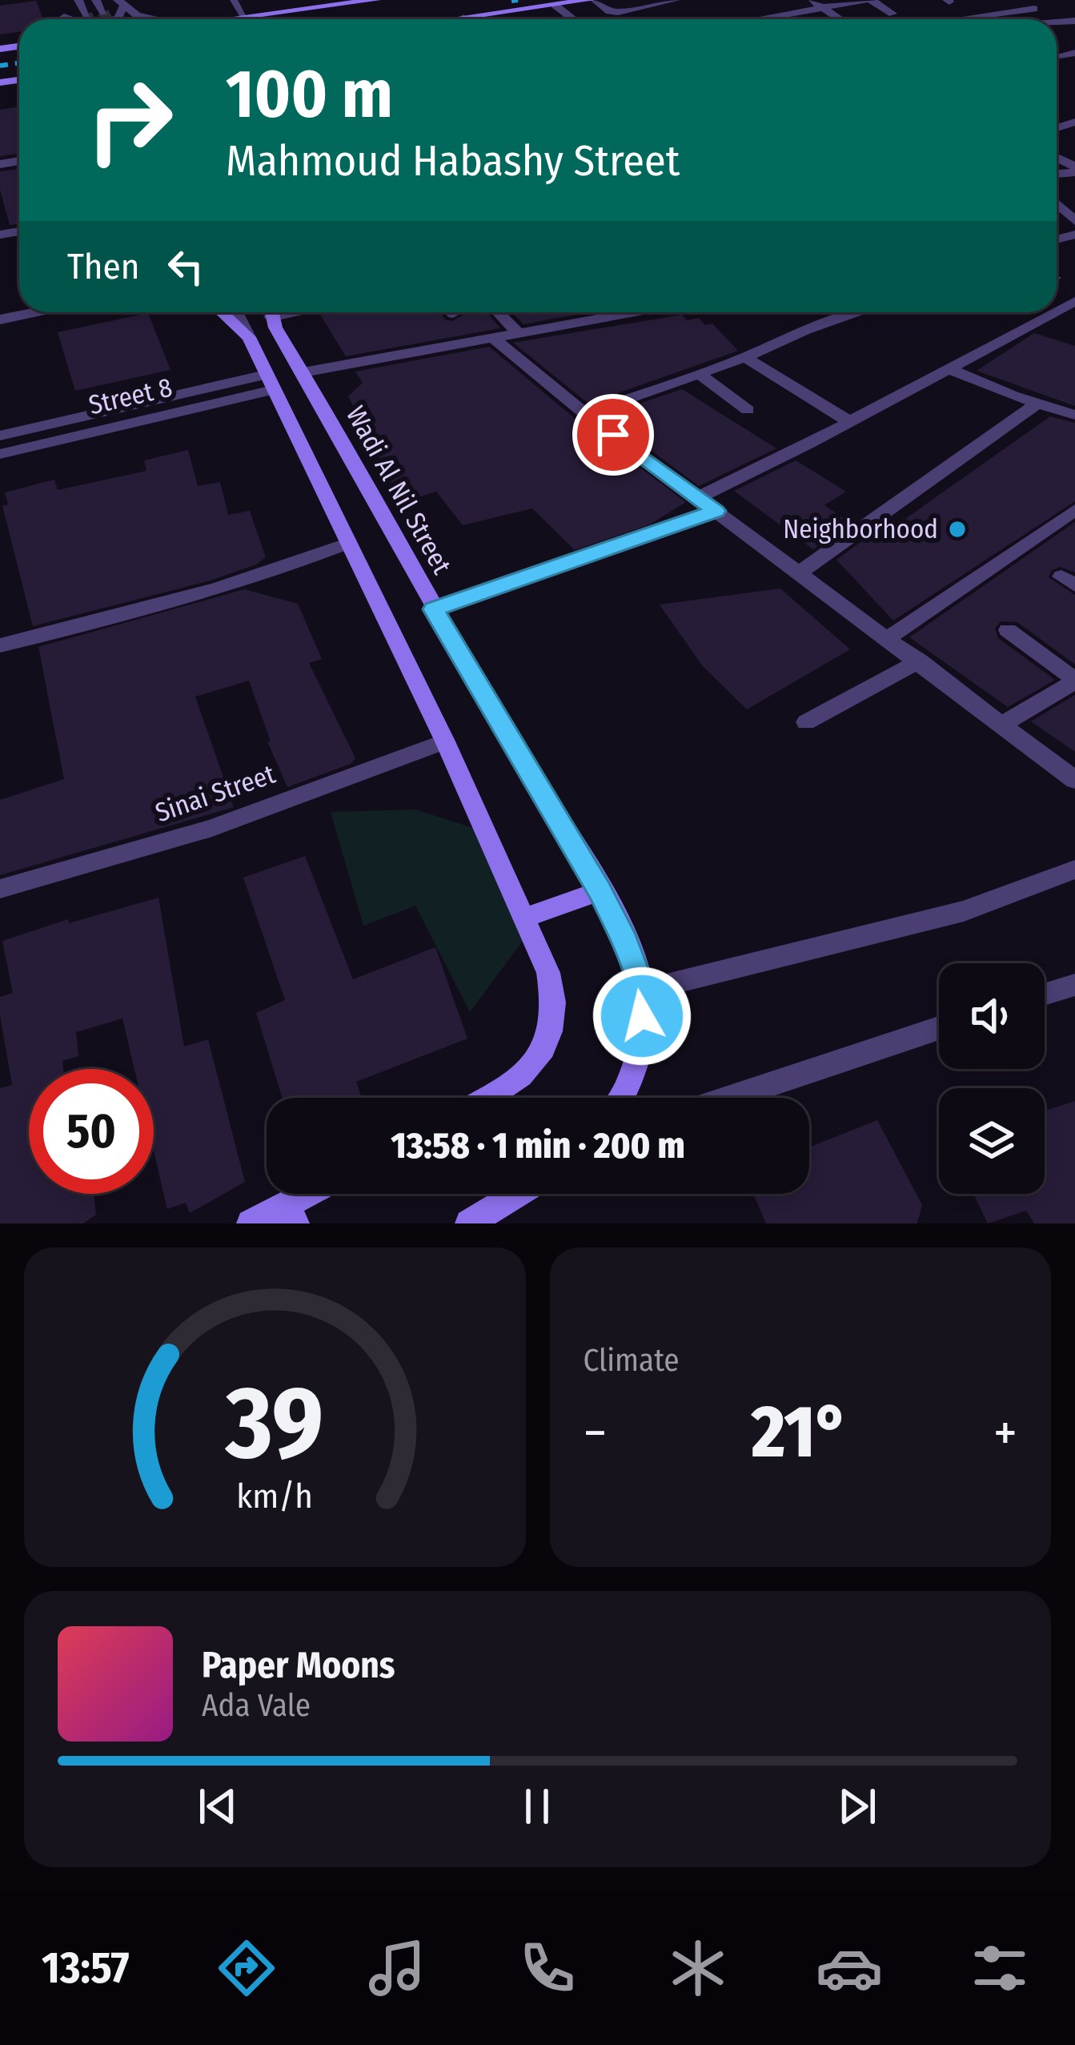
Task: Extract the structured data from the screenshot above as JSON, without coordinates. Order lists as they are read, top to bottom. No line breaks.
{"streets":{"main road":["Wadi Al Nil Street"],"street":["Street 8","Sinai Street"]},"places":["Neighborhood"],"page":{"turn":["100 m","Mahmoud Habashy Street"],"then":"Then","limit":"50","trip":"13:58 · 1 min · 200 m","tile":"Climate","heat":["−","21°","+"],"song":["Paper Moons","Ada Vale"],"tabs":"13:57","gauge":["39","km/h"]}}
